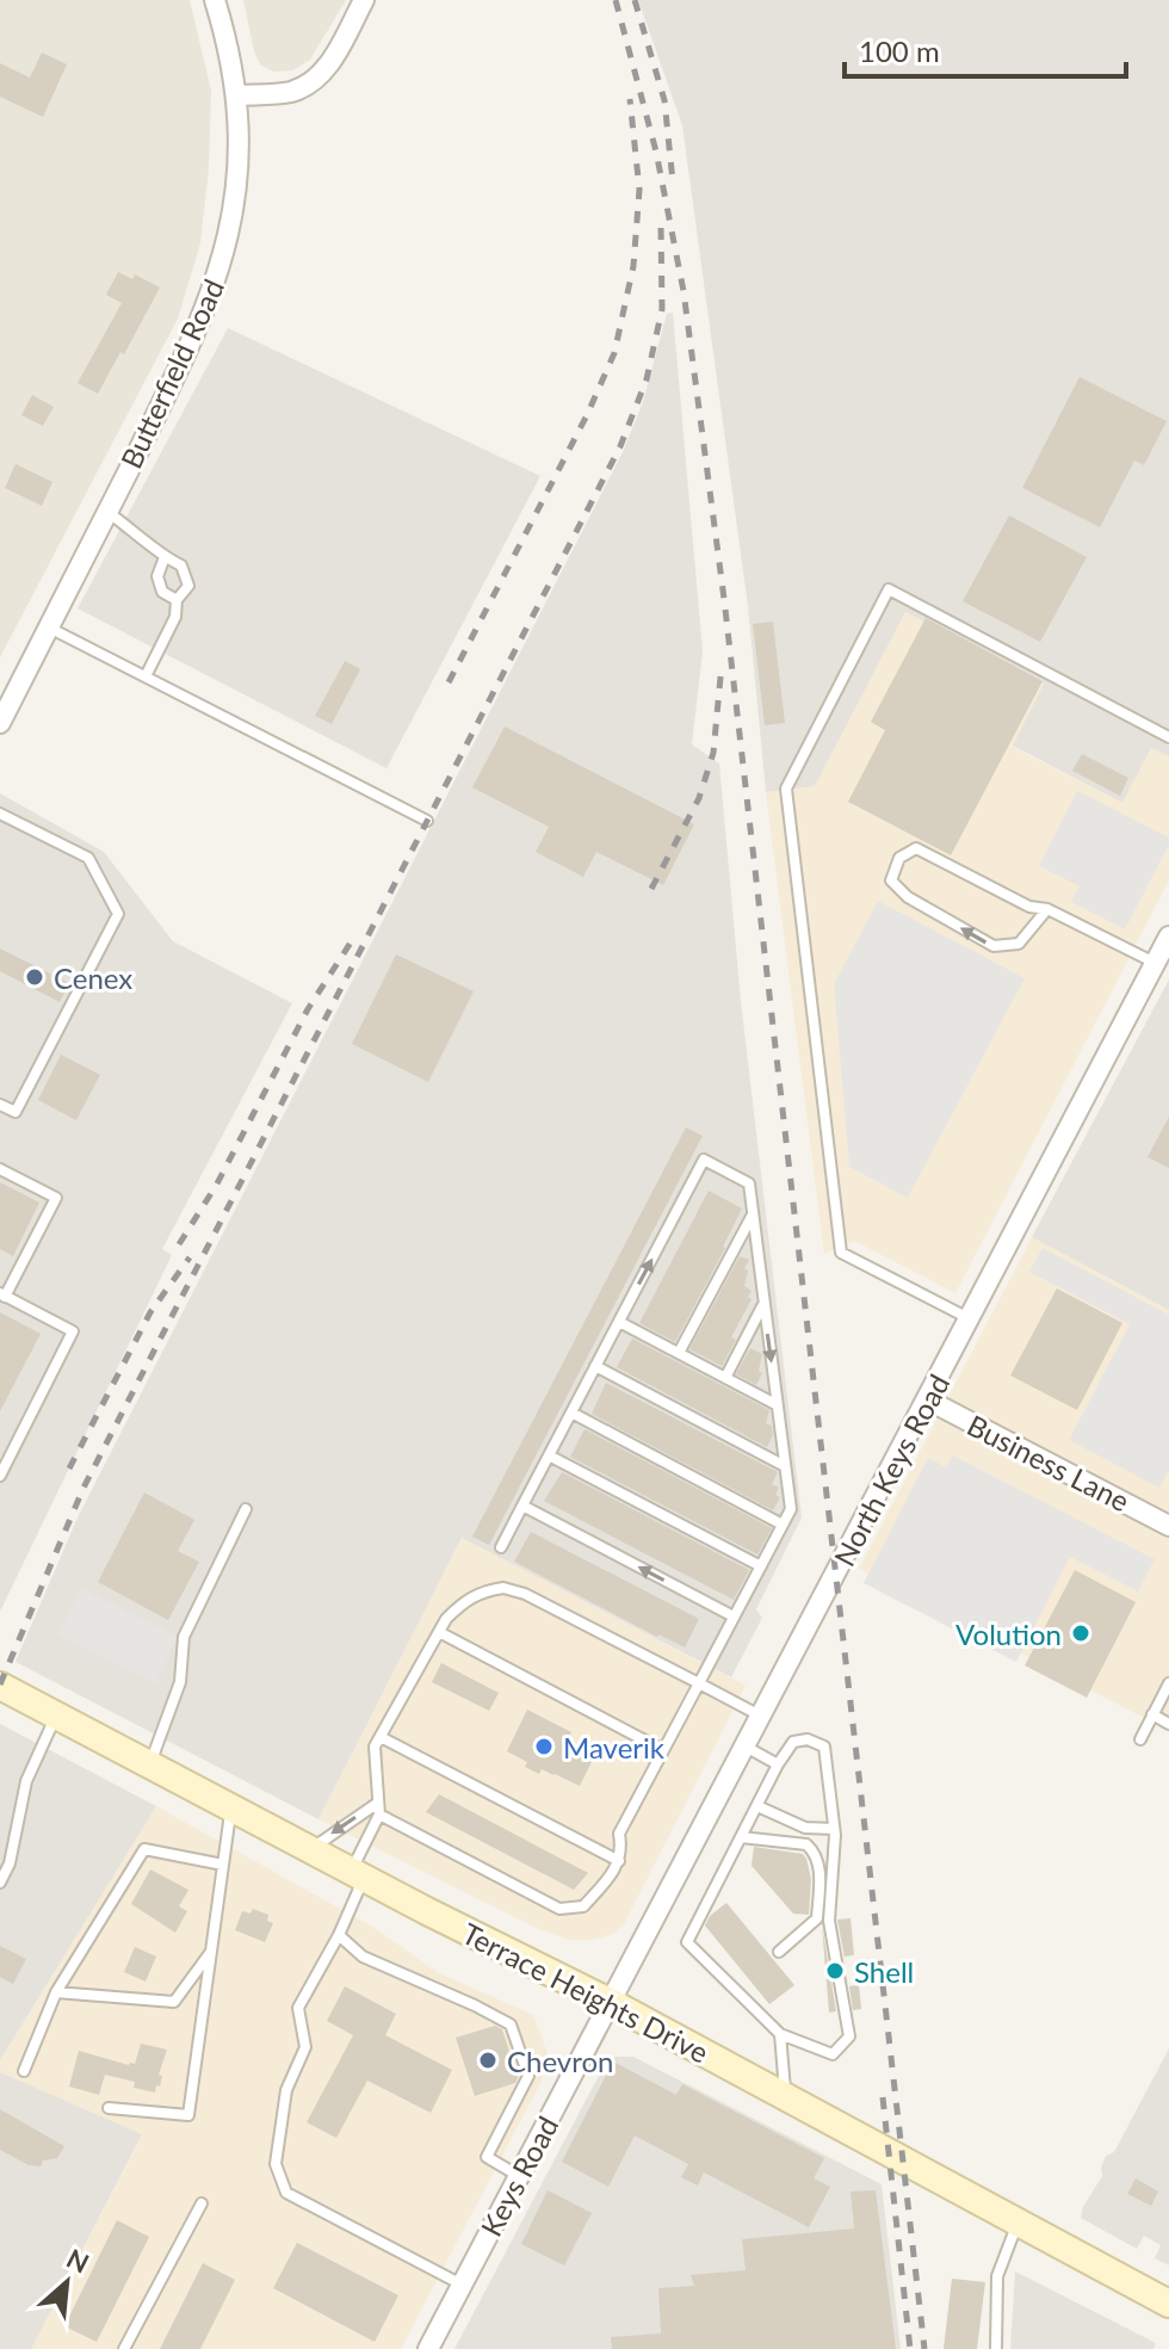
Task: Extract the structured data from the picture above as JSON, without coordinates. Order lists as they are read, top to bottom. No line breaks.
{"streets":{"main road":["Terrace Heights Drive"],"street":["Butterfield Road","Business Lane","North Keys Road","Keys Road"]},"crossings":[["Business Lane","North Keys Road"],["North Keys Road","Terrace Heights Drive"],["North Keys Road","Keys Road"],["Terrace Heights Drive","Keys Road"]],"places":["Cenex","Volution","Maverik","Shell","Chevron"],"scale_bar":"100 m","north":"top right"}
